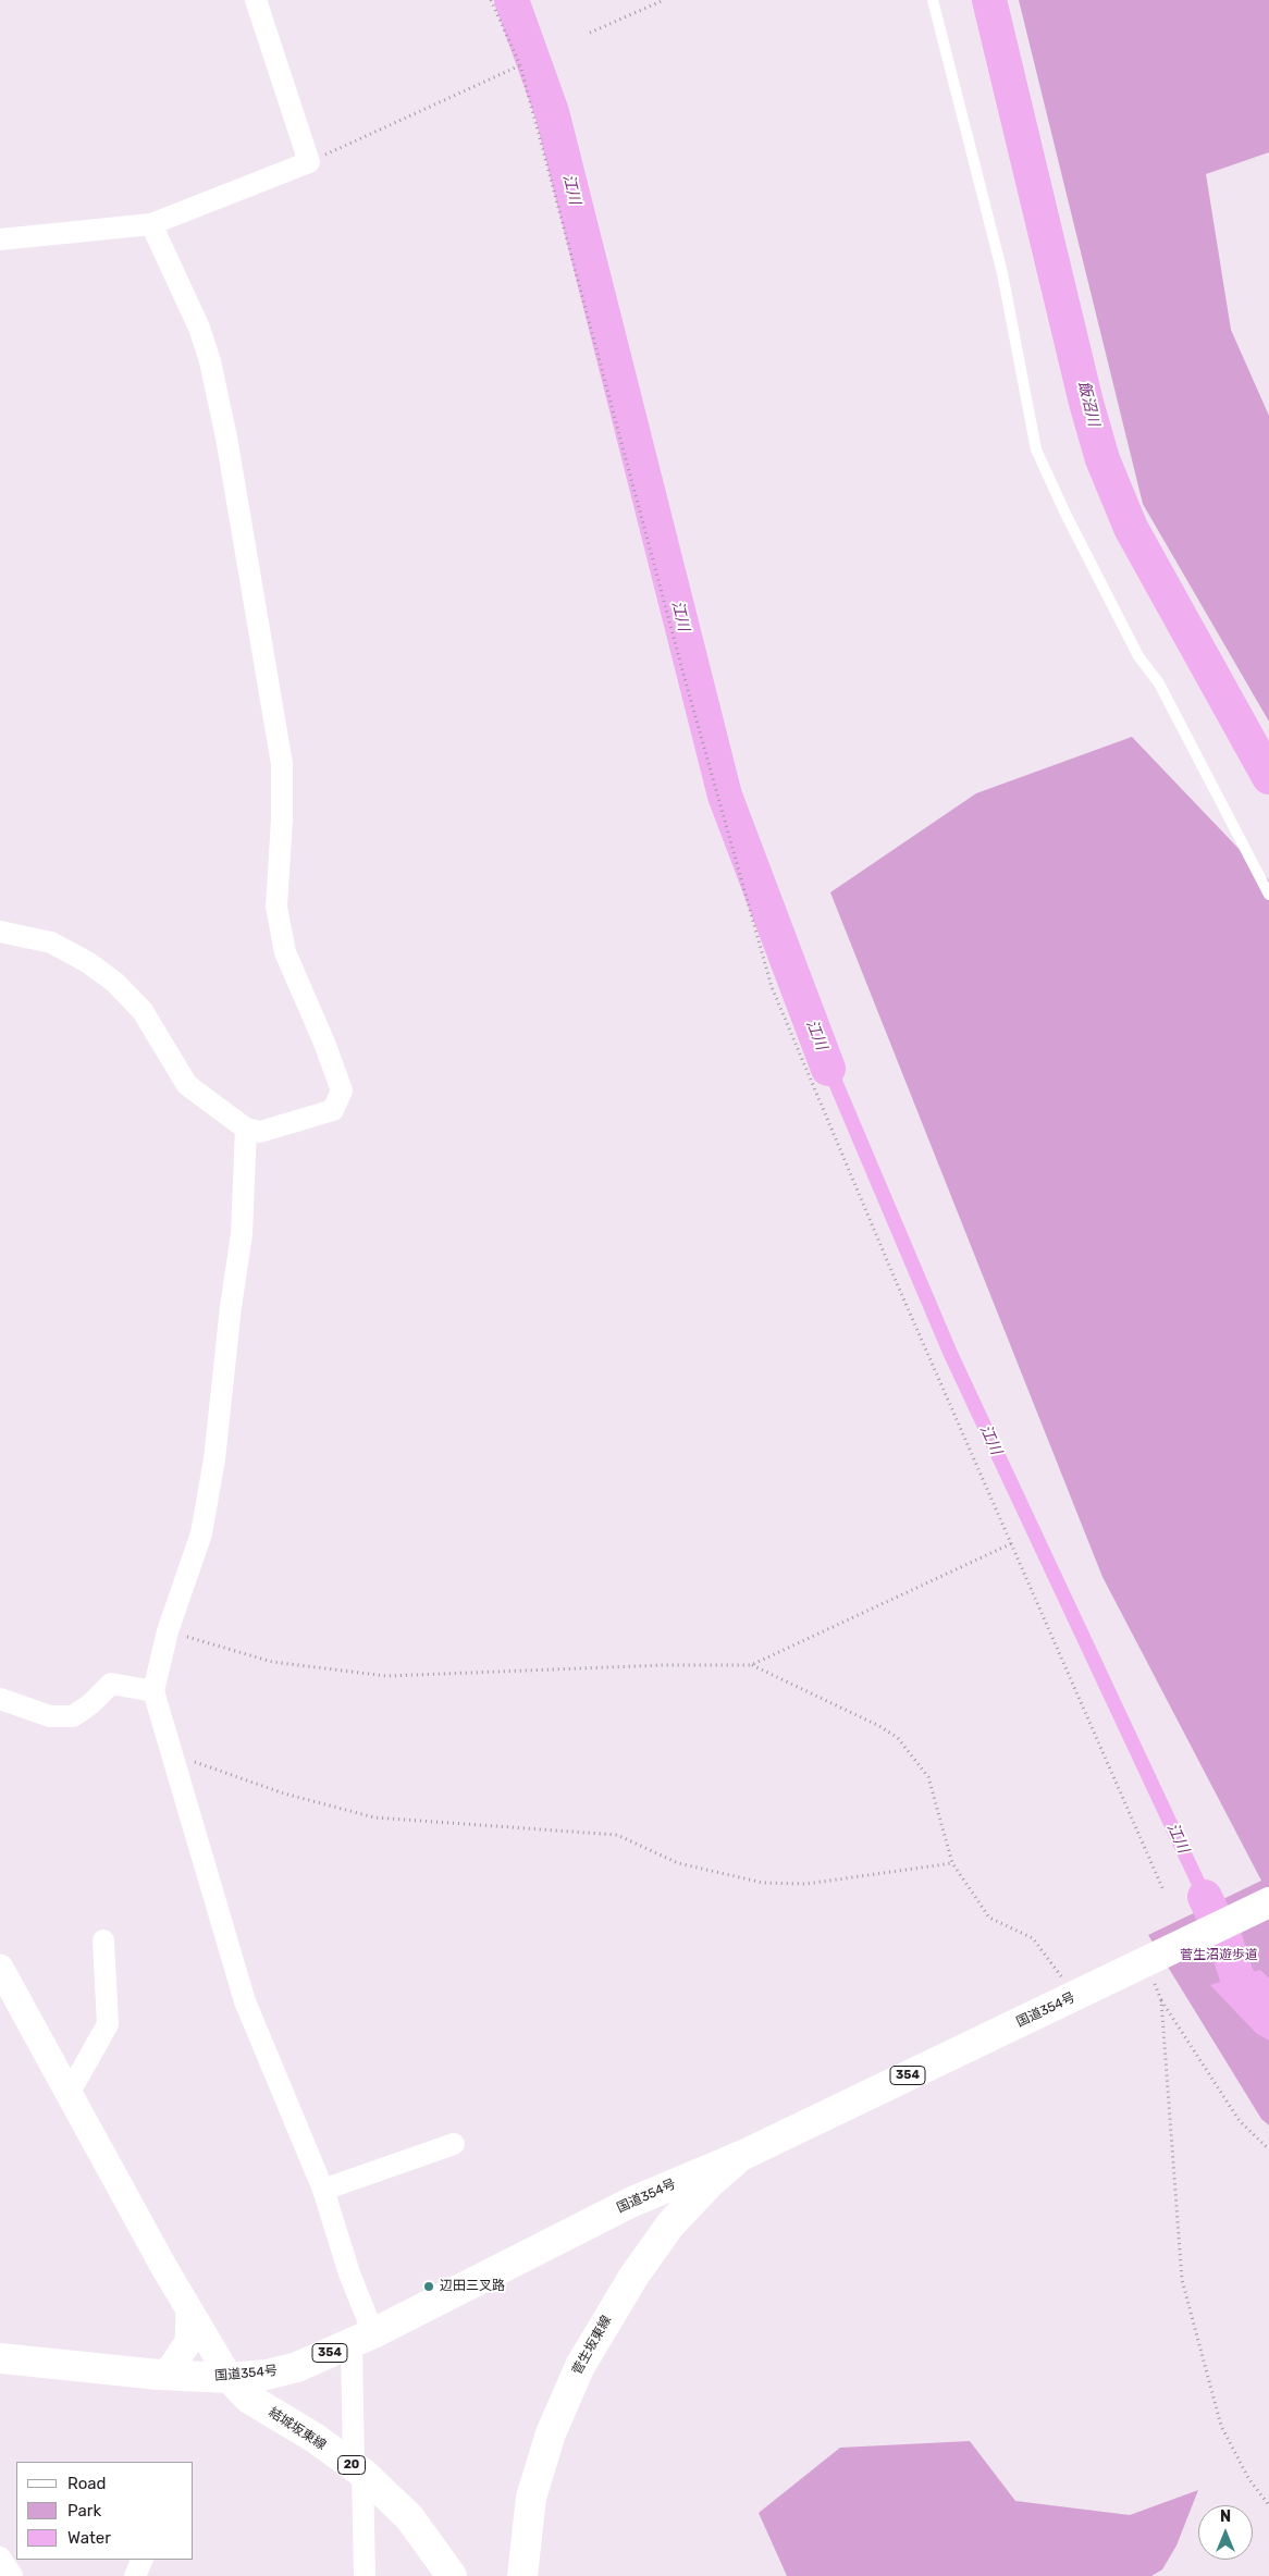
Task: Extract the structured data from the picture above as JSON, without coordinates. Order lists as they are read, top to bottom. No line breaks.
{"streets":{"main road":["国道354号","354","菅生坂東線","結城坂東線","20"]},"crossings":[["国道354号","菅生坂東線"],["国道354号","結城坂東線"]],"water":["江川","飯沼川"],"parks":["菅生沼遊歩道"],"places":["辺田三叉路"],"legend":["Road","Park","Water"],"north":"top"}
